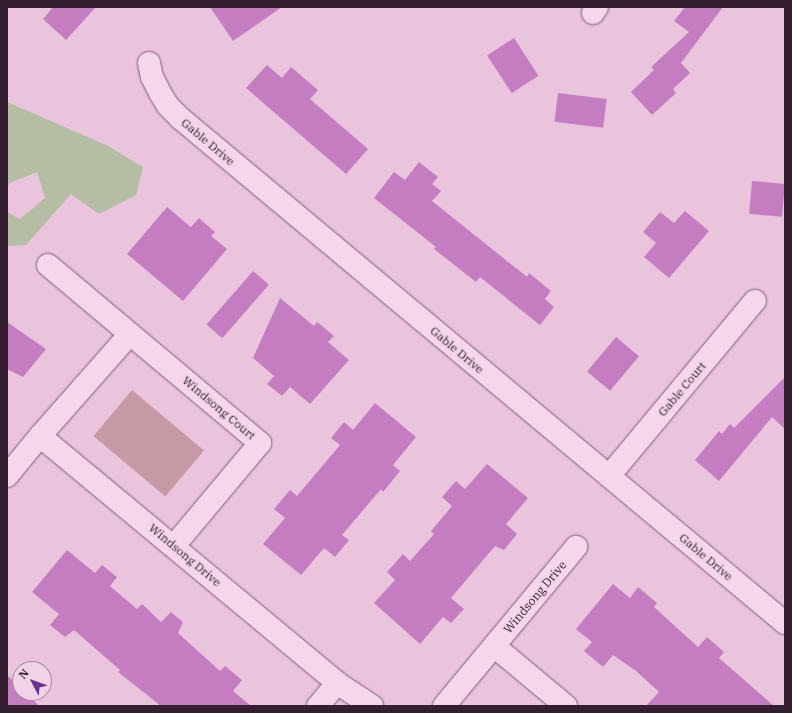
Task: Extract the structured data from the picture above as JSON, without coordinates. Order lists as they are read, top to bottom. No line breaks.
{"streets":{"street":["Gable Drive","Gable Court","Windsong Court","Windsong Drive"]},"crossings":[["Gable Drive","Gable Court"],["Windsong Court","Windsong Drive"]],"north":"top left"}
